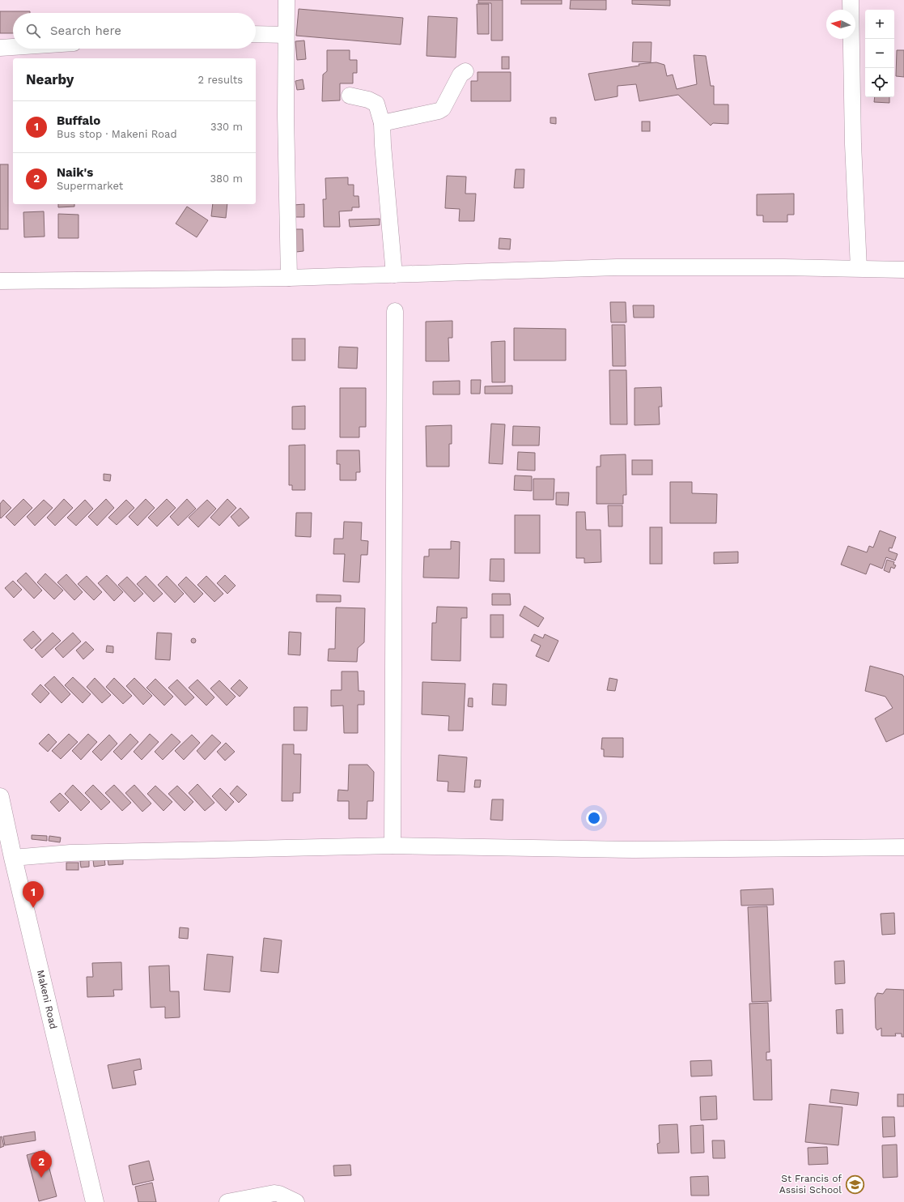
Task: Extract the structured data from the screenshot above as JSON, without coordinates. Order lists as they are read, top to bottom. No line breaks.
{"streets":{"main road":["Makeni Road"]},"places":{"school or university":["St Francis of Assisi School"]},"north":"left","page":{"map_buttons":["+","−"],"search":"Search here","heading":["Nearby","2 results"],"list":[{"mark":"1","name":"Buffalo","note":"Bus stop · Makeni Road","value":"330 m"},{"mark":"2","name":"Naik's","note":"Supermarket","value":"380 m"}],"pins":["1","2"]}}
